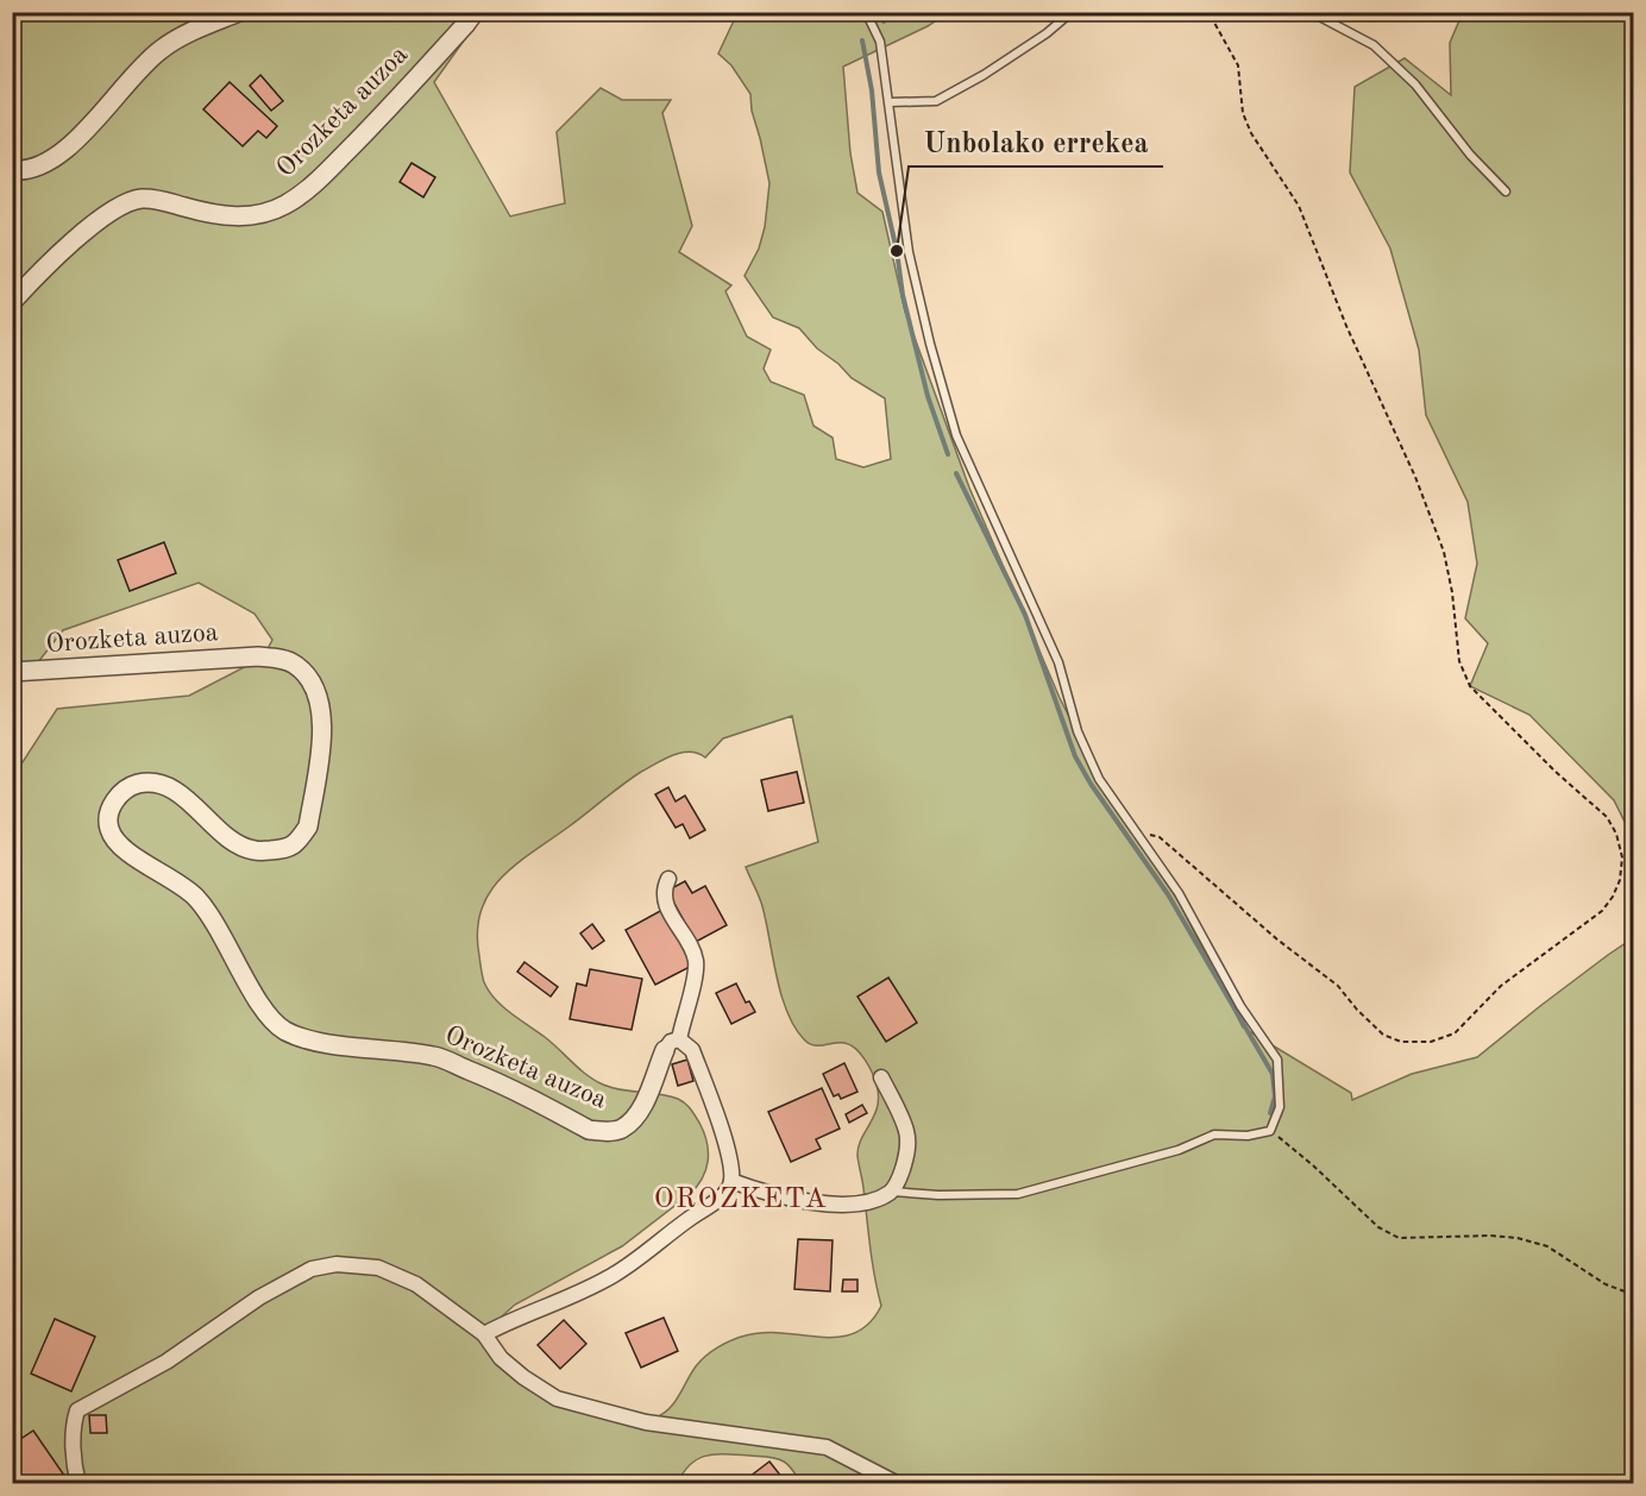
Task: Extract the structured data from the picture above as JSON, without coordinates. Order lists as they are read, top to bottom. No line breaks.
{"streets":{"street":["Orozketa auzoa"]},"districts":["OROZKETA"],"places":["Unbolako errekea"]}
